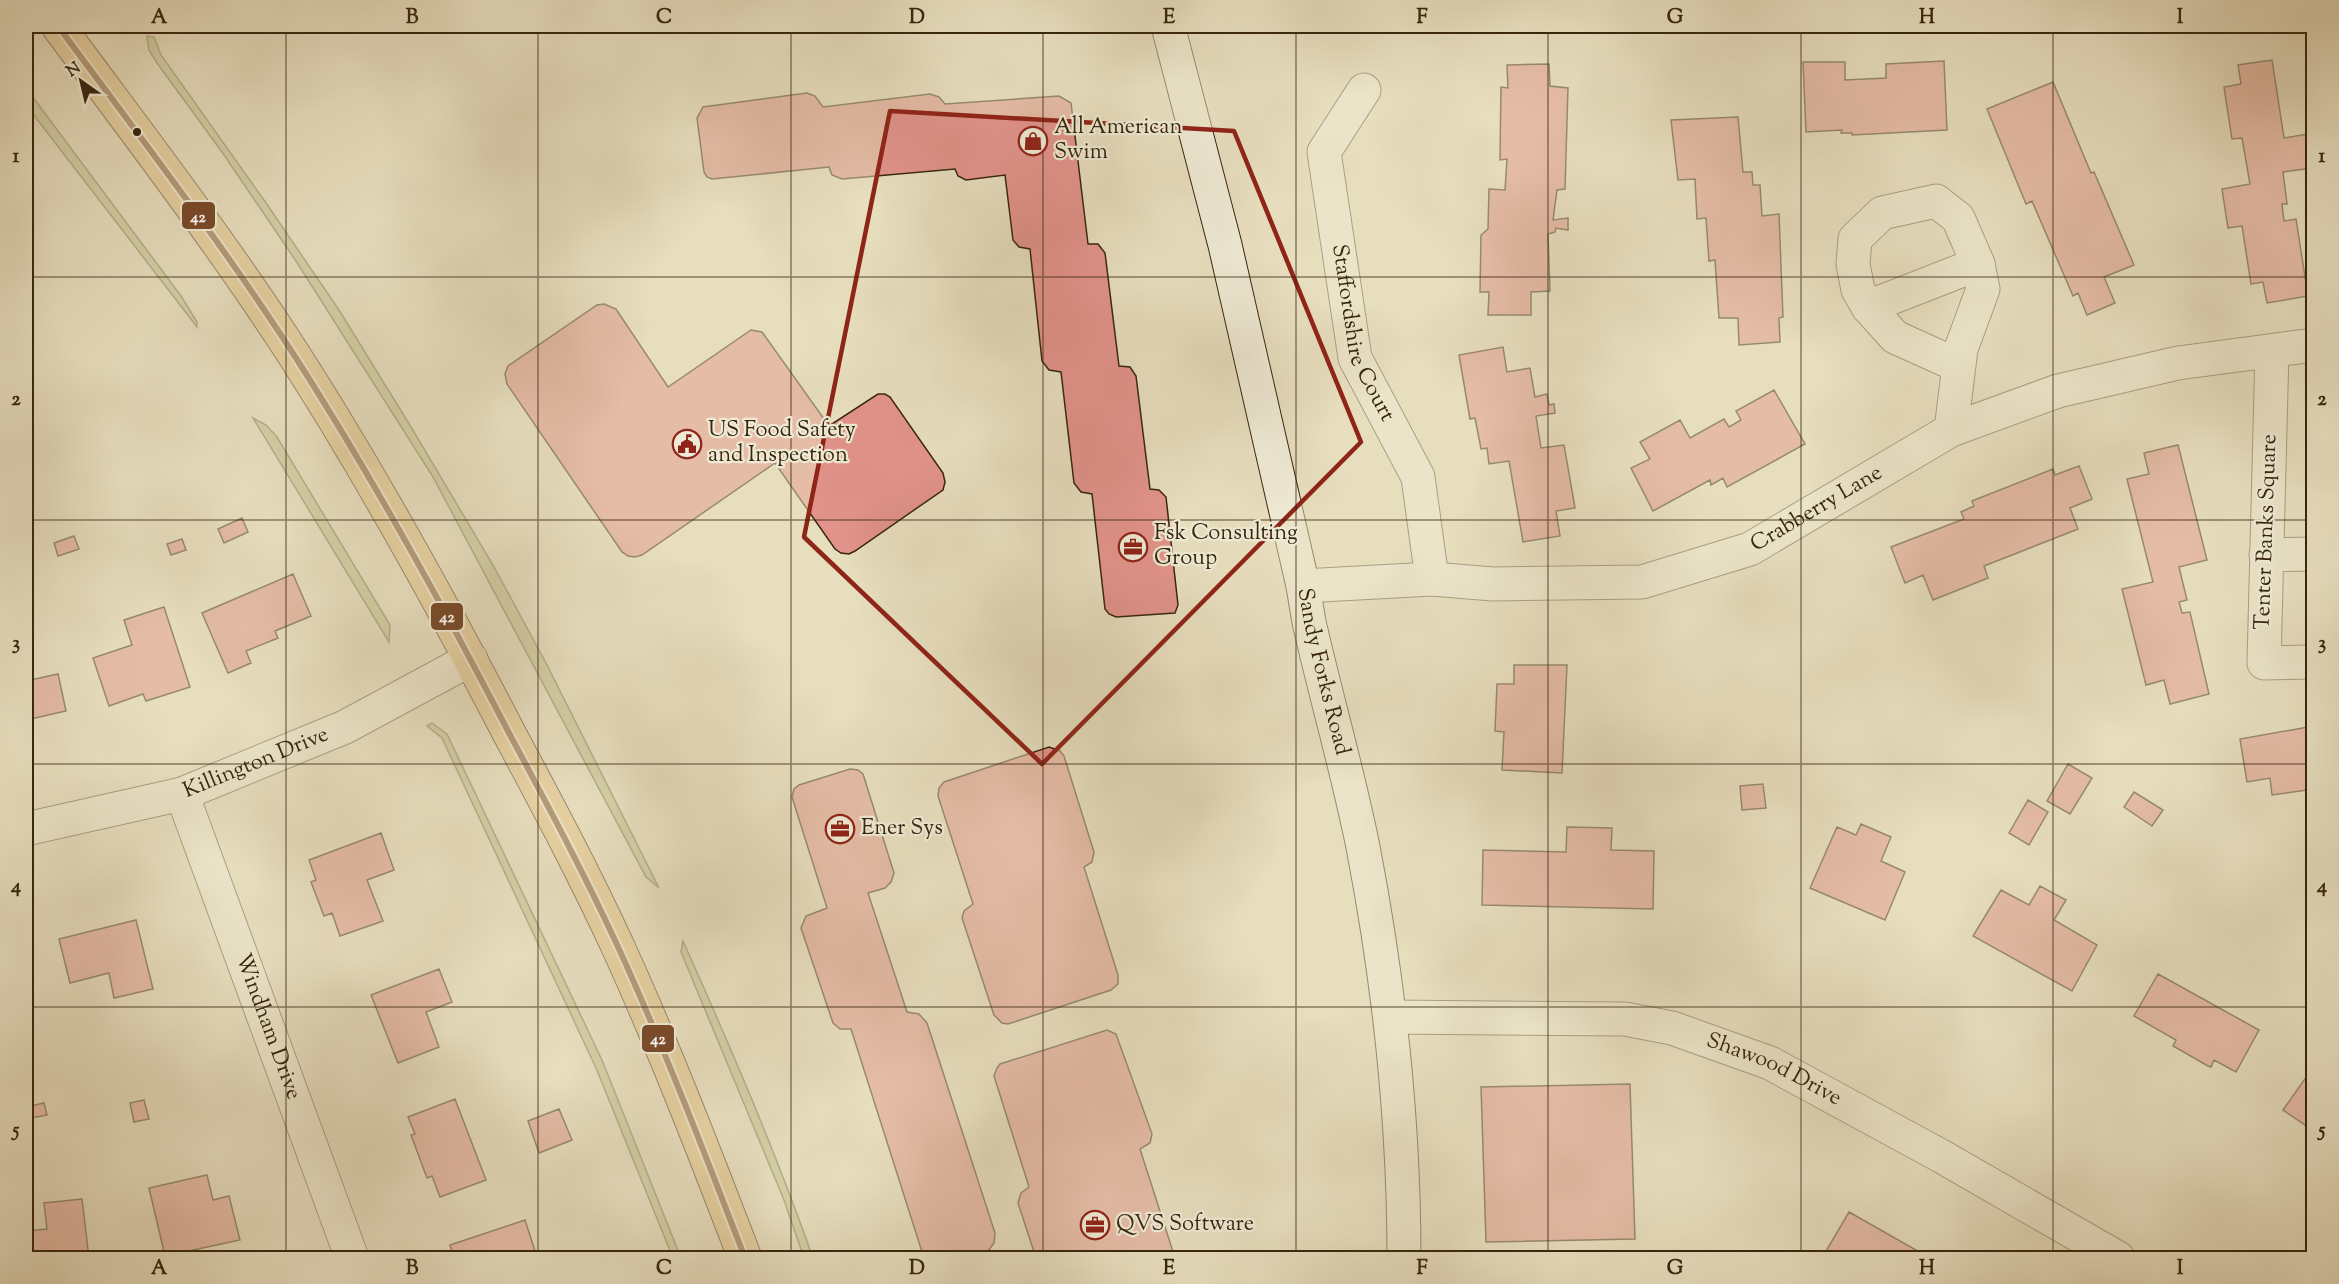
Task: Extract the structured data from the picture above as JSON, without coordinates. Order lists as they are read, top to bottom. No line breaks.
{"streets":{"street":["Staffordshire Court","Crabberry Lane","Tenter Banks Square","Sandy Forks Road","Killington Drive","Windham Drive","Shawood Drive"]},"crossings":[["Staffordshire Court","Crabberry Lane"],["Crabberry Lane","Tenter Banks Square"],["Crabberry Lane","Sandy Forks Road"],["Sandy Forks Road","Shawood Drive"],["Killington Drive","Windham Drive"]],"places":{"shop":["All American Swim"],"public building":["US Food Safety and Inspection"],"office":["Fsk Consulting Group","Ener Sys","QVS Software"]},"lines":["transit line 42"],"north":"top left","grid":{"columns":["A","B","C","D","E","F","G","H","I"],"rows":["1","2","3","4","5"]}}
